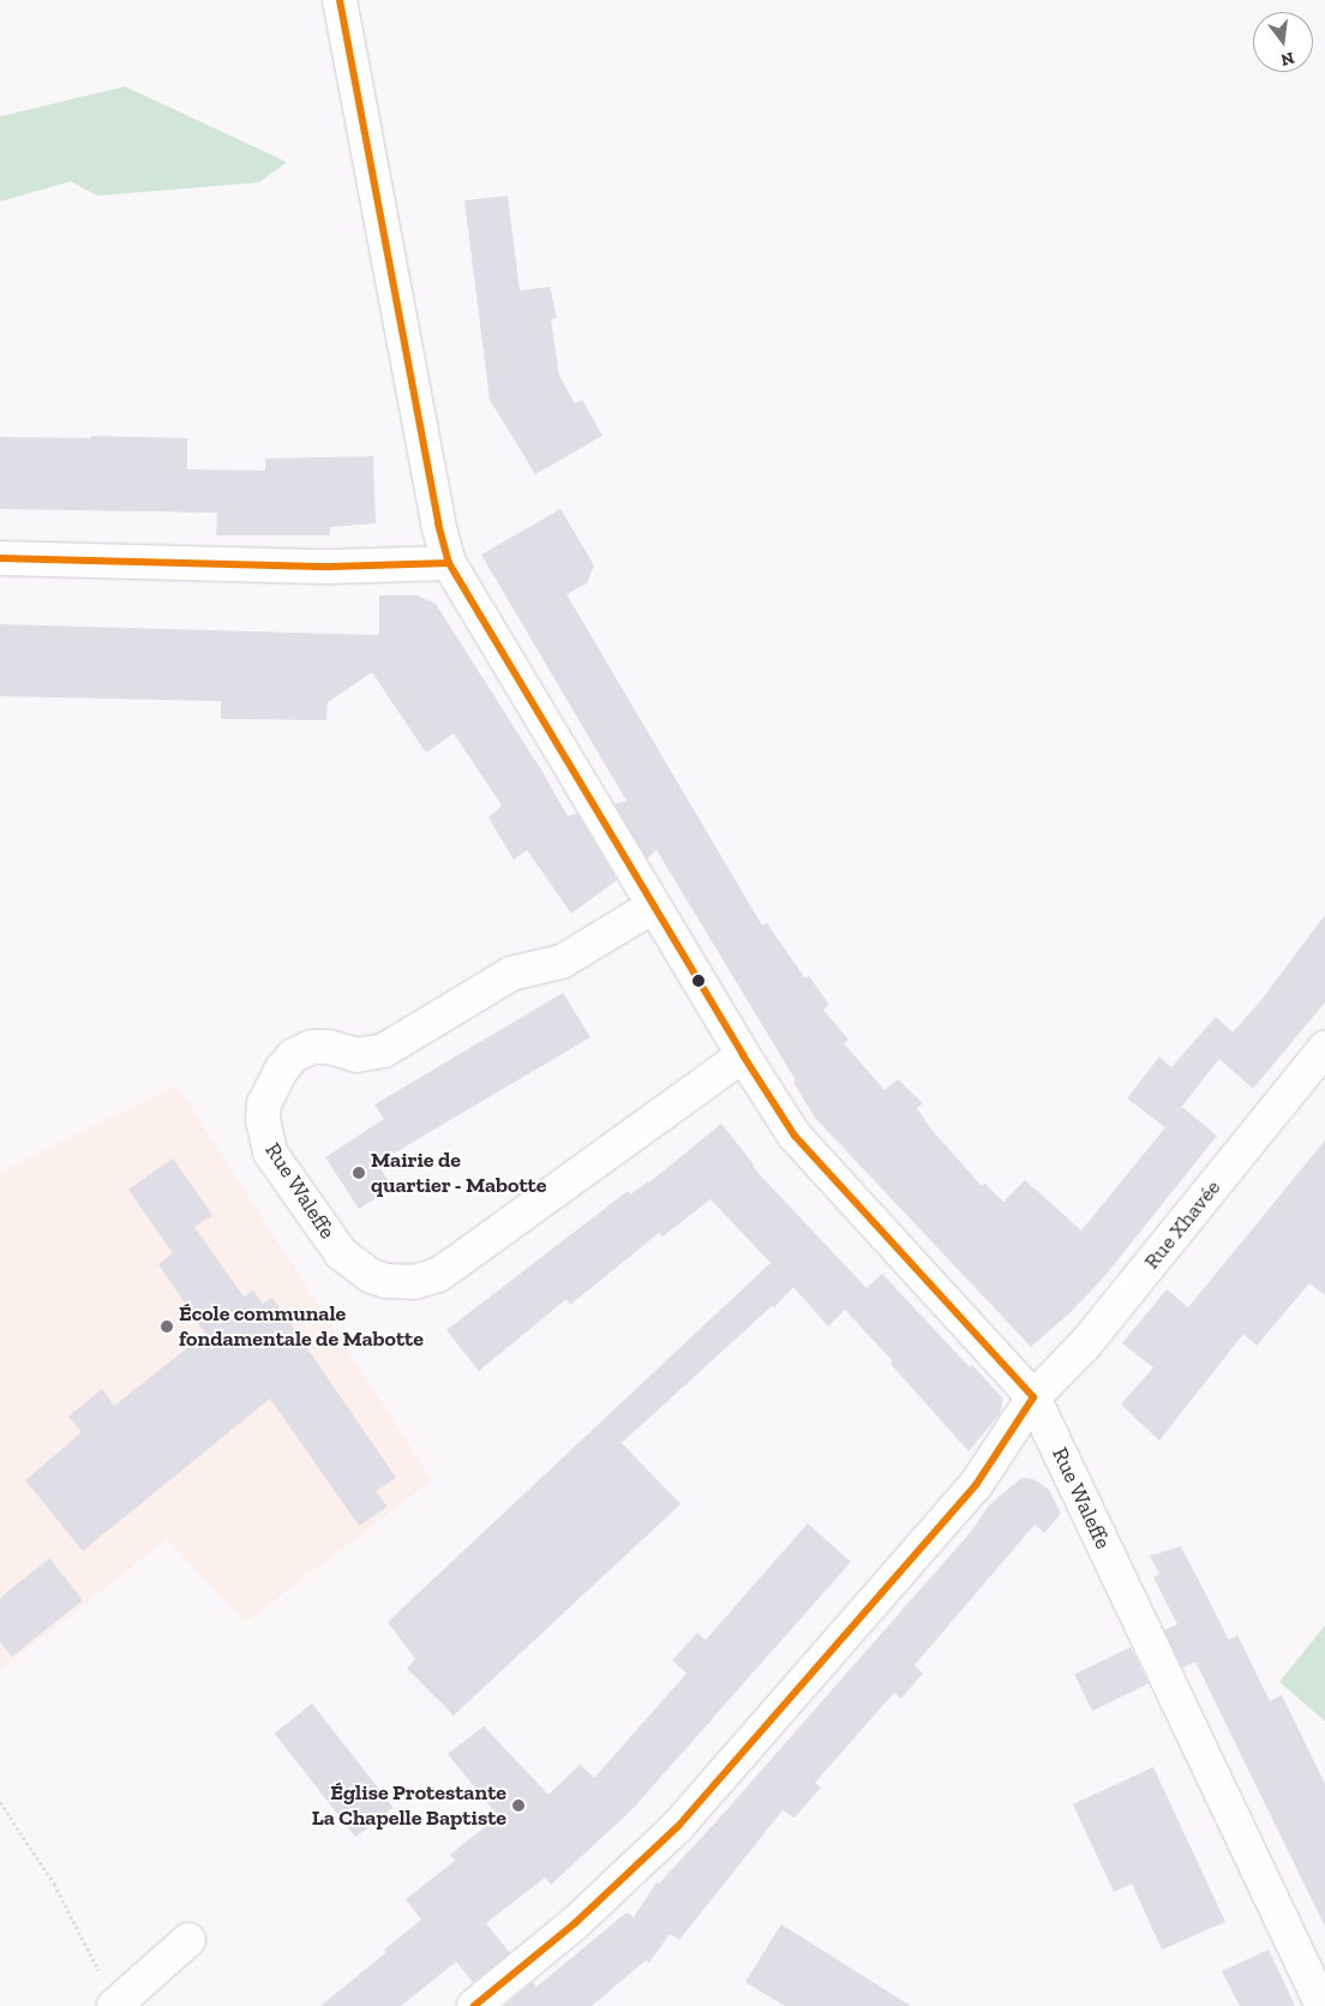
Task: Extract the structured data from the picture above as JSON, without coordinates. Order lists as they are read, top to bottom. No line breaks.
{"streets":{"street":["Rue Waleffe","Rue Xhavée"]},"crossings":[["Rue Waleffe","Rue Xhavée"]],"places":["Mairie de quartier - Mabotte","École communale fondamentale de Mabotte","Église Protestante La Chapelle Baptiste"],"north":"bottom"}
